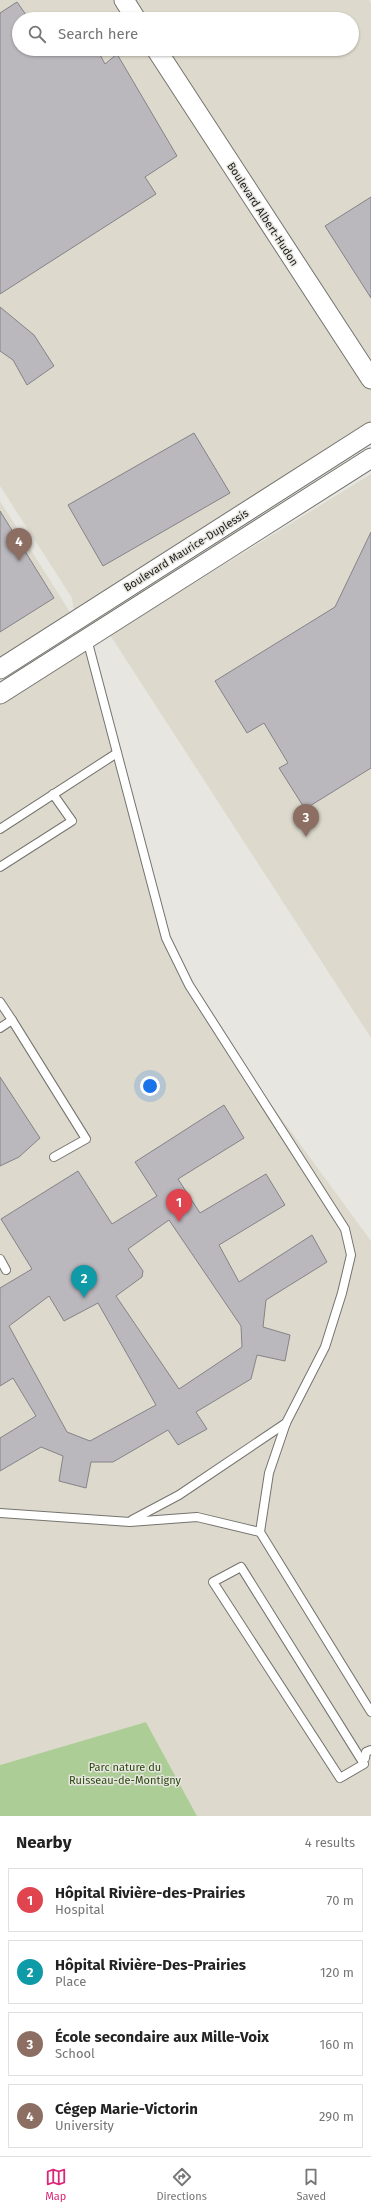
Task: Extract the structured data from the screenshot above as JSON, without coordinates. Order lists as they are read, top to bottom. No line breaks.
{"streets":{"street":["Boulevard Albert-Hudon","Boulevard Maurice-Duplessis"]},"parks":["Parc nature du Ruisseau-de-Montigny"],"page":{"search":"Search here","pins":["4","3","1","2"],"heading":["Nearby","4 results"],"list":[{"mark":"1","name":"Hôpital Rivière-des-Prairies","note":"Hospital","value":"70 m"},{"mark":"2","name":"Hôpital Rivière-Des-Prairies","note":"Place","value":"120 m"},{"mark":"3","name":"École secondaire aux Mille-Voix","note":"School","value":"160 m"},{"mark":"4","name":"Cégep Marie-Victorin","note":"University","value":"290 m"}],"nav":["Map","Directions","Saved"]}}
